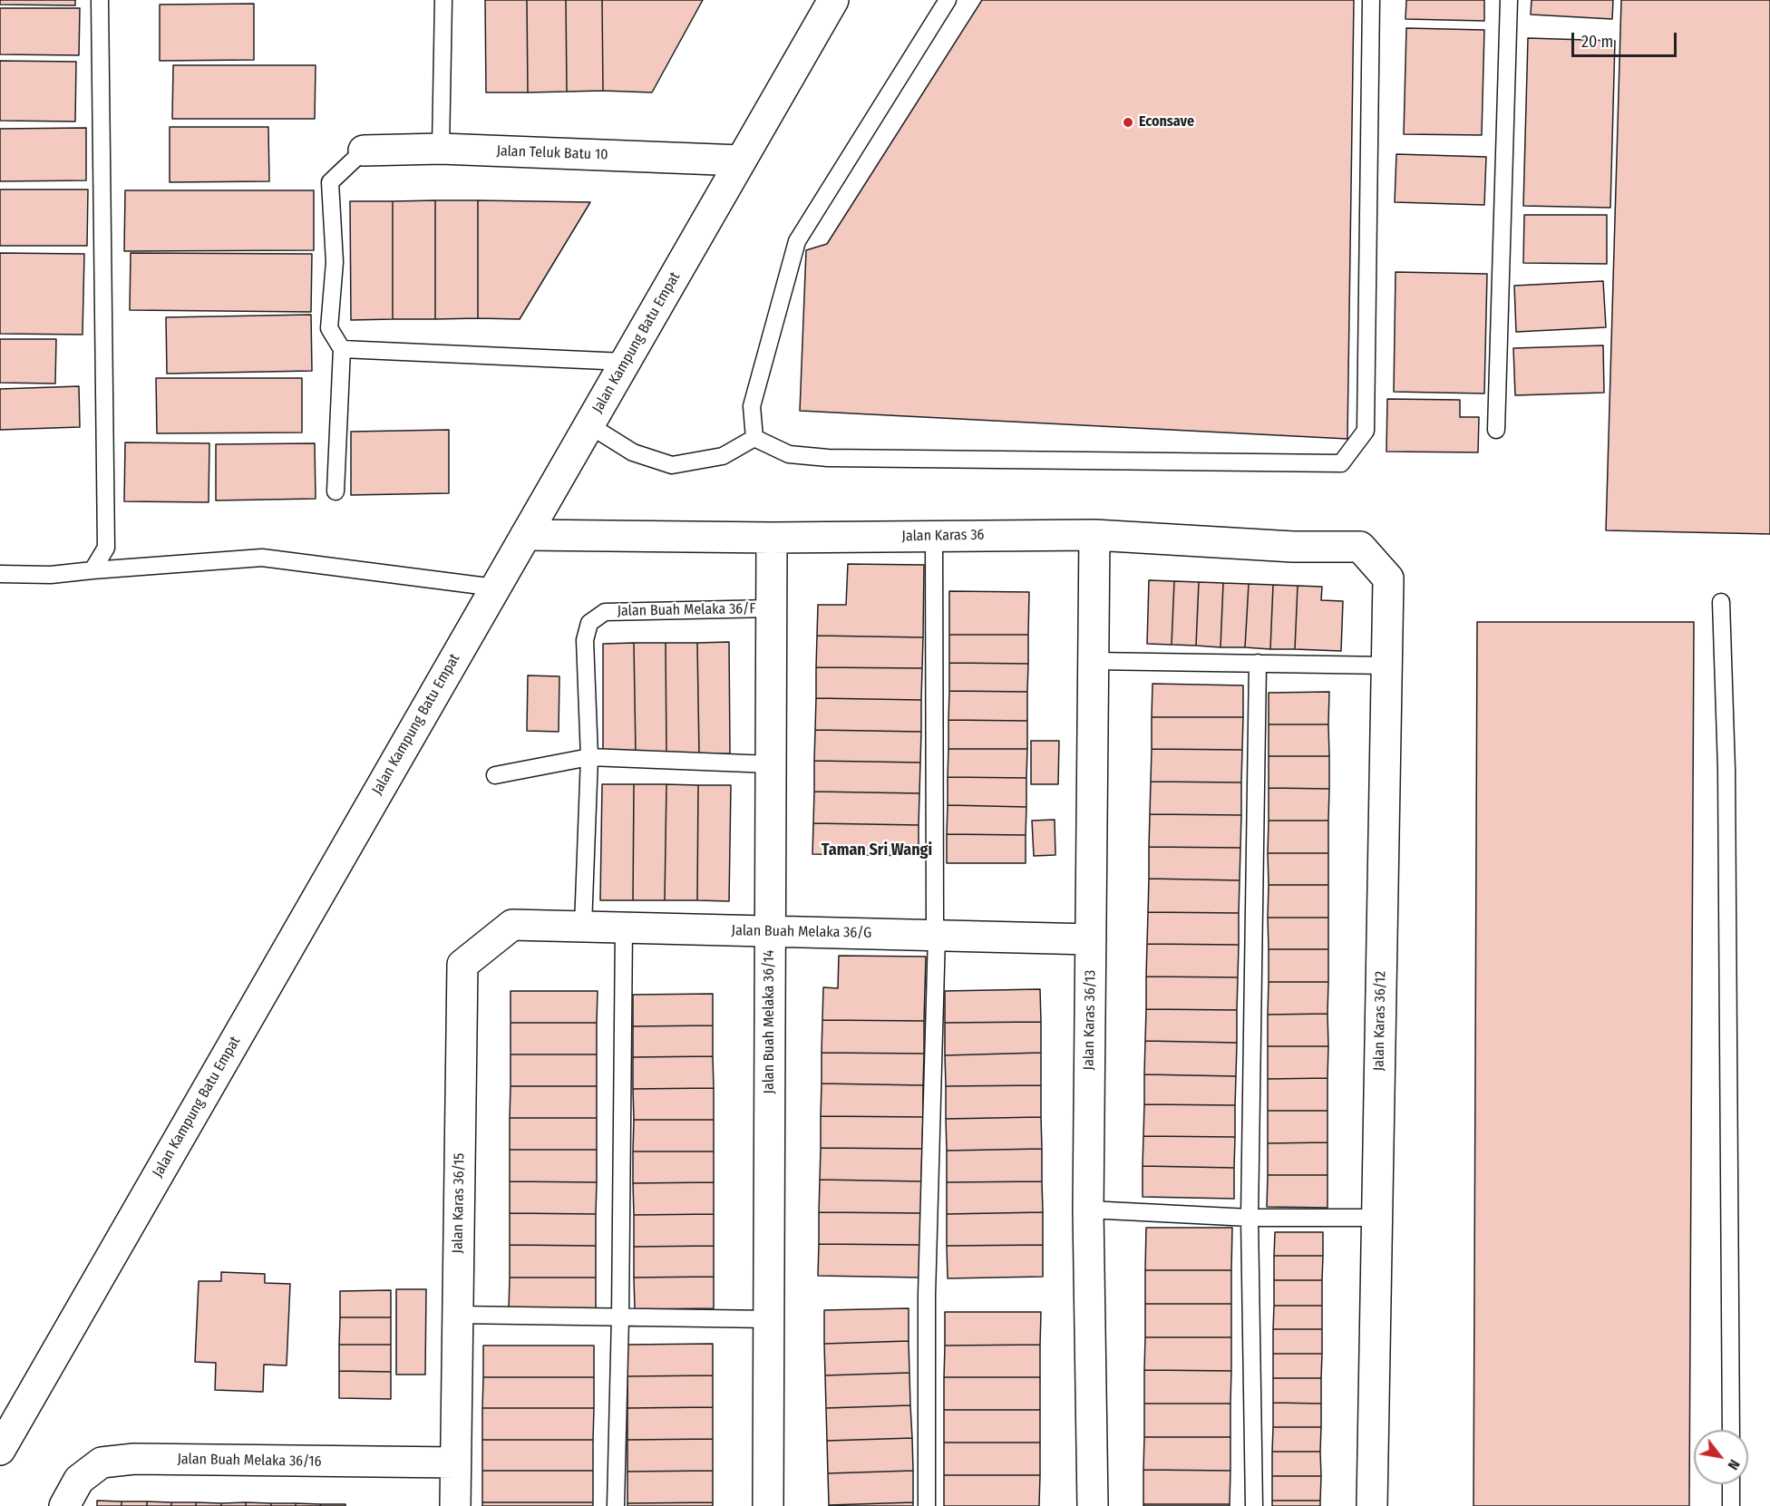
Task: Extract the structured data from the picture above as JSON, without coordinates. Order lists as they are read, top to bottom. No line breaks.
{"streets":{"street":["Jalan Teluk Batu 10","Jalan Kampung Batu Empat","Jalan Karas 36","Jalan Buah Melaka 36/G","Jalan Karas 36/13","Jalan Karas 36/12","Jalan Buah Melaka 36/14","Jalan Karas 36/15","Jalan Buah Melaka 36/16"],"lane":["Jalan Buah Melaka 36/F"]},"crossings":[["Jalan Teluk Batu 10","Jalan Kampung Batu Empat"],["Jalan Kampung Batu Empat","Jalan Karas 36"],["Jalan Karas 36","Jalan Karas 36/13"],["Jalan Karas 36","Jalan Karas 36/12"],["Jalan Karas 36","Jalan Buah Melaka 36/14"],["Jalan Buah Melaka 36/F","Jalan Buah Melaka 36/14"],["Jalan Buah Melaka 36/G","Jalan Karas 36/13"],["Jalan Buah Melaka 36/G","Jalan Buah Melaka 36/14"],["Jalan Buah Melaka 36/G","Jalan Karas 36/15"],["Jalan Karas 36/15","Jalan Buah Melaka 36/16"]],"districts":["Taman Sri Wangi"],"places":["Econsave"],"scale_bar":"20 m","north":"bottom right"}
